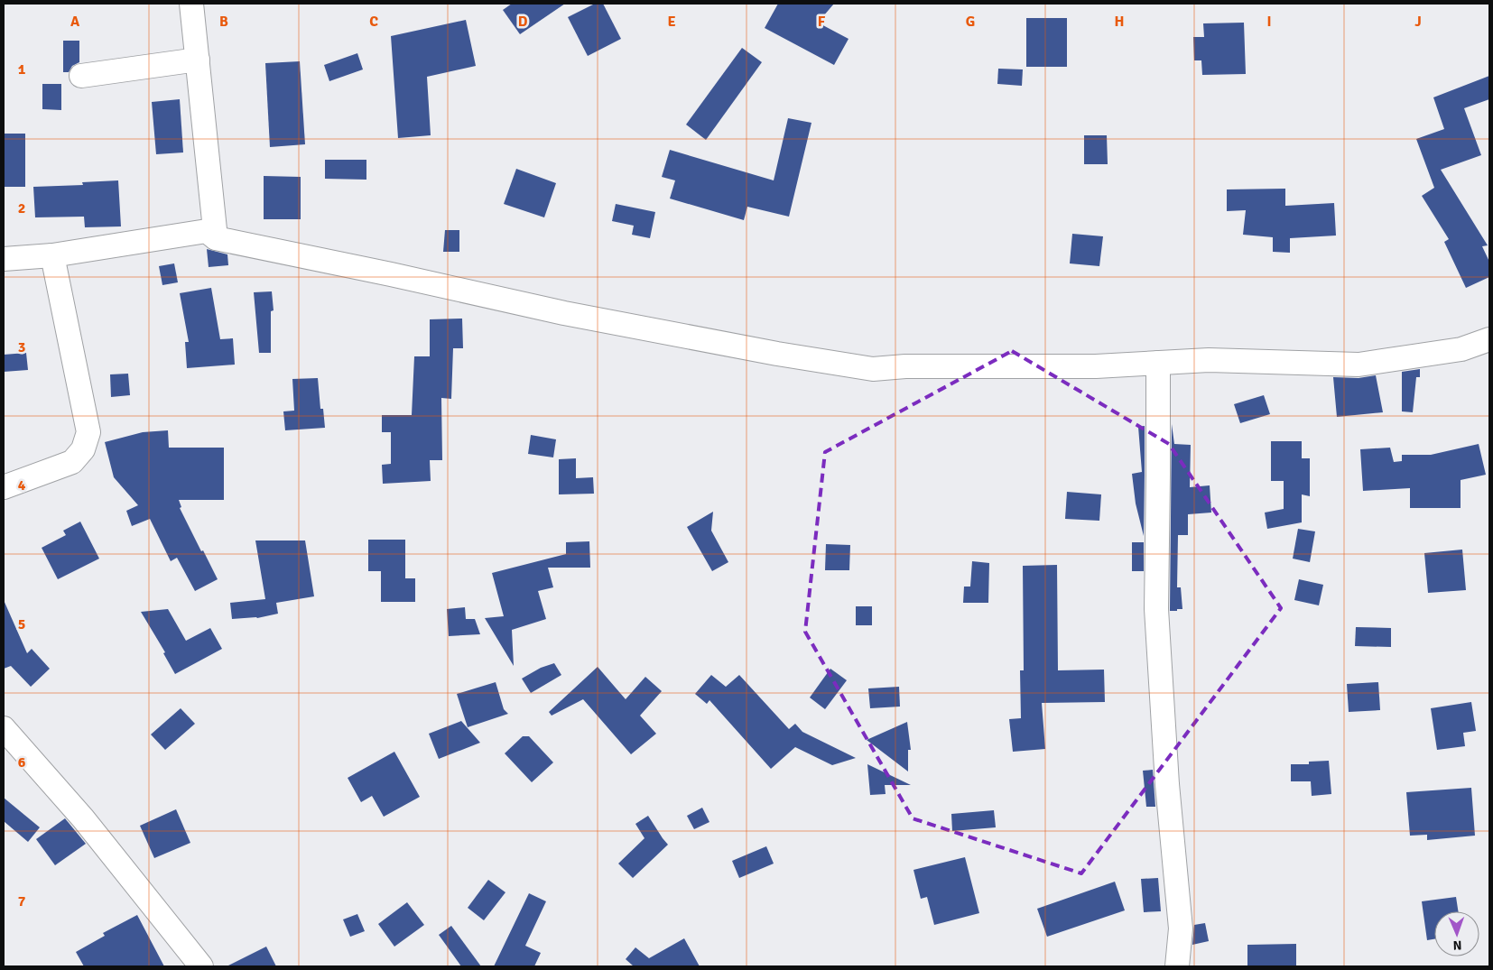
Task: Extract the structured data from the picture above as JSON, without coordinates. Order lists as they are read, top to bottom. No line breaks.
{"north":"bottom","grid":{"columns":["A","B","C","D","E","F","G","H","I","J"],"rows":["1","2","3","4","5","6","7"]}}
